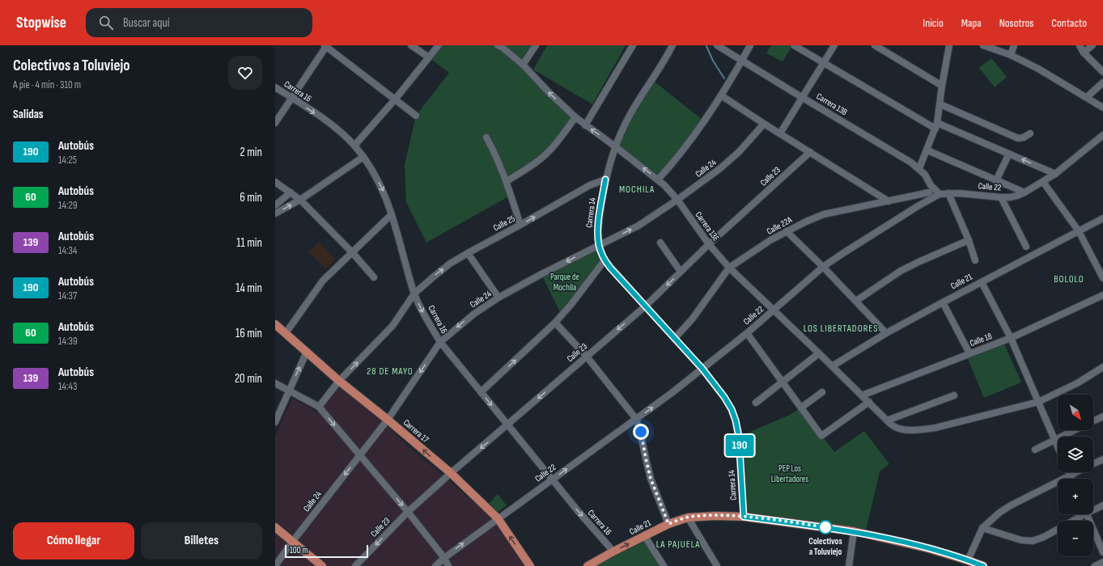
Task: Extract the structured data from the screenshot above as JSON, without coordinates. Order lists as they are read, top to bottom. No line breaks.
{"streets":{"main road":["Calle 21","Carrera 17"],"street":["Carrera 16","Carrera 13B","Calle 24","Calle 23","Calle 22","Carrera 14","Calle 25","Calle 22A","Carrera 13E","Calle 18"]},"crossings":[["Carrera 16","Calle 24"],["Carrera 16","Calle 23"],["Carrera 16","Calle 22"],["Carrera 16","Calle 25"],["Carrera 16","Calle 21"],["Carrera 13B","Calle 22"],["Calle 24","Carrera 14"],["Calle 24","Carrera 13E"],["Calle 24","Carrera 17"],["Calle 23","Carrera 14"],["Calle 23","Carrera 13E"],["Calle 23","Carrera 17"],["Calle 22","Carrera 14"],["Calle 22","Calle 22A"],["Calle 22","Carrera 13E"],["Calle 22","Carrera 17"],["Carrera 14","Calle 25"],["Carrera 14","Calle 22A"],["Carrera 14","Calle 21"],["Calle 25","Carrera 17"],["Calle 22A","Carrera 13E"],["Carrera 13E","Calle 21"],["Carrera 13E","Calle 18"]],"one_way":["Carrera 16","Calle 25","Carrera 17"],"districts":["MOCHILA","BOLOLO","LOS LIBERTADORES","28 DE MAYO","LA PAJUELA"],"parks":["Parque de Mochila","PEP Los Libertadores"],"places":["Colectivos a Toluviejo"],"lines":["bus line 190"],"scale_bar":"100 m","north":"bottom right","page":{"header":"Stopwise","search":"Buscar aquí","nav":["Inicio","Mapa","Nosotros","Contacto"],"heading":[["Colectivos a Toluviejo","A pie · 4 min · 310 m"],"Salidas"],"on_map":"190","list":[{"mark":"190","name":"Autobús","note":"14:25","value":"2 min"},{"mark":"60","name":"Autobús","note":"14:29","value":"6 min"},{"mark":"139","name":"Autobús","note":"14:34","value":"11 min"},{"mark":"190","name":"Autobús","note":"14:37","value":"14 min"},{"mark":"60","name":"Autobús","note":"14:39","value":"16 min"},{"mark":"139","name":"Autobús","note":"14:43","value":"20 min"}],"map_buttons":["+","−"],"buttons":["Cómo llegar","Billetes"],"scale":"100 m"}}
